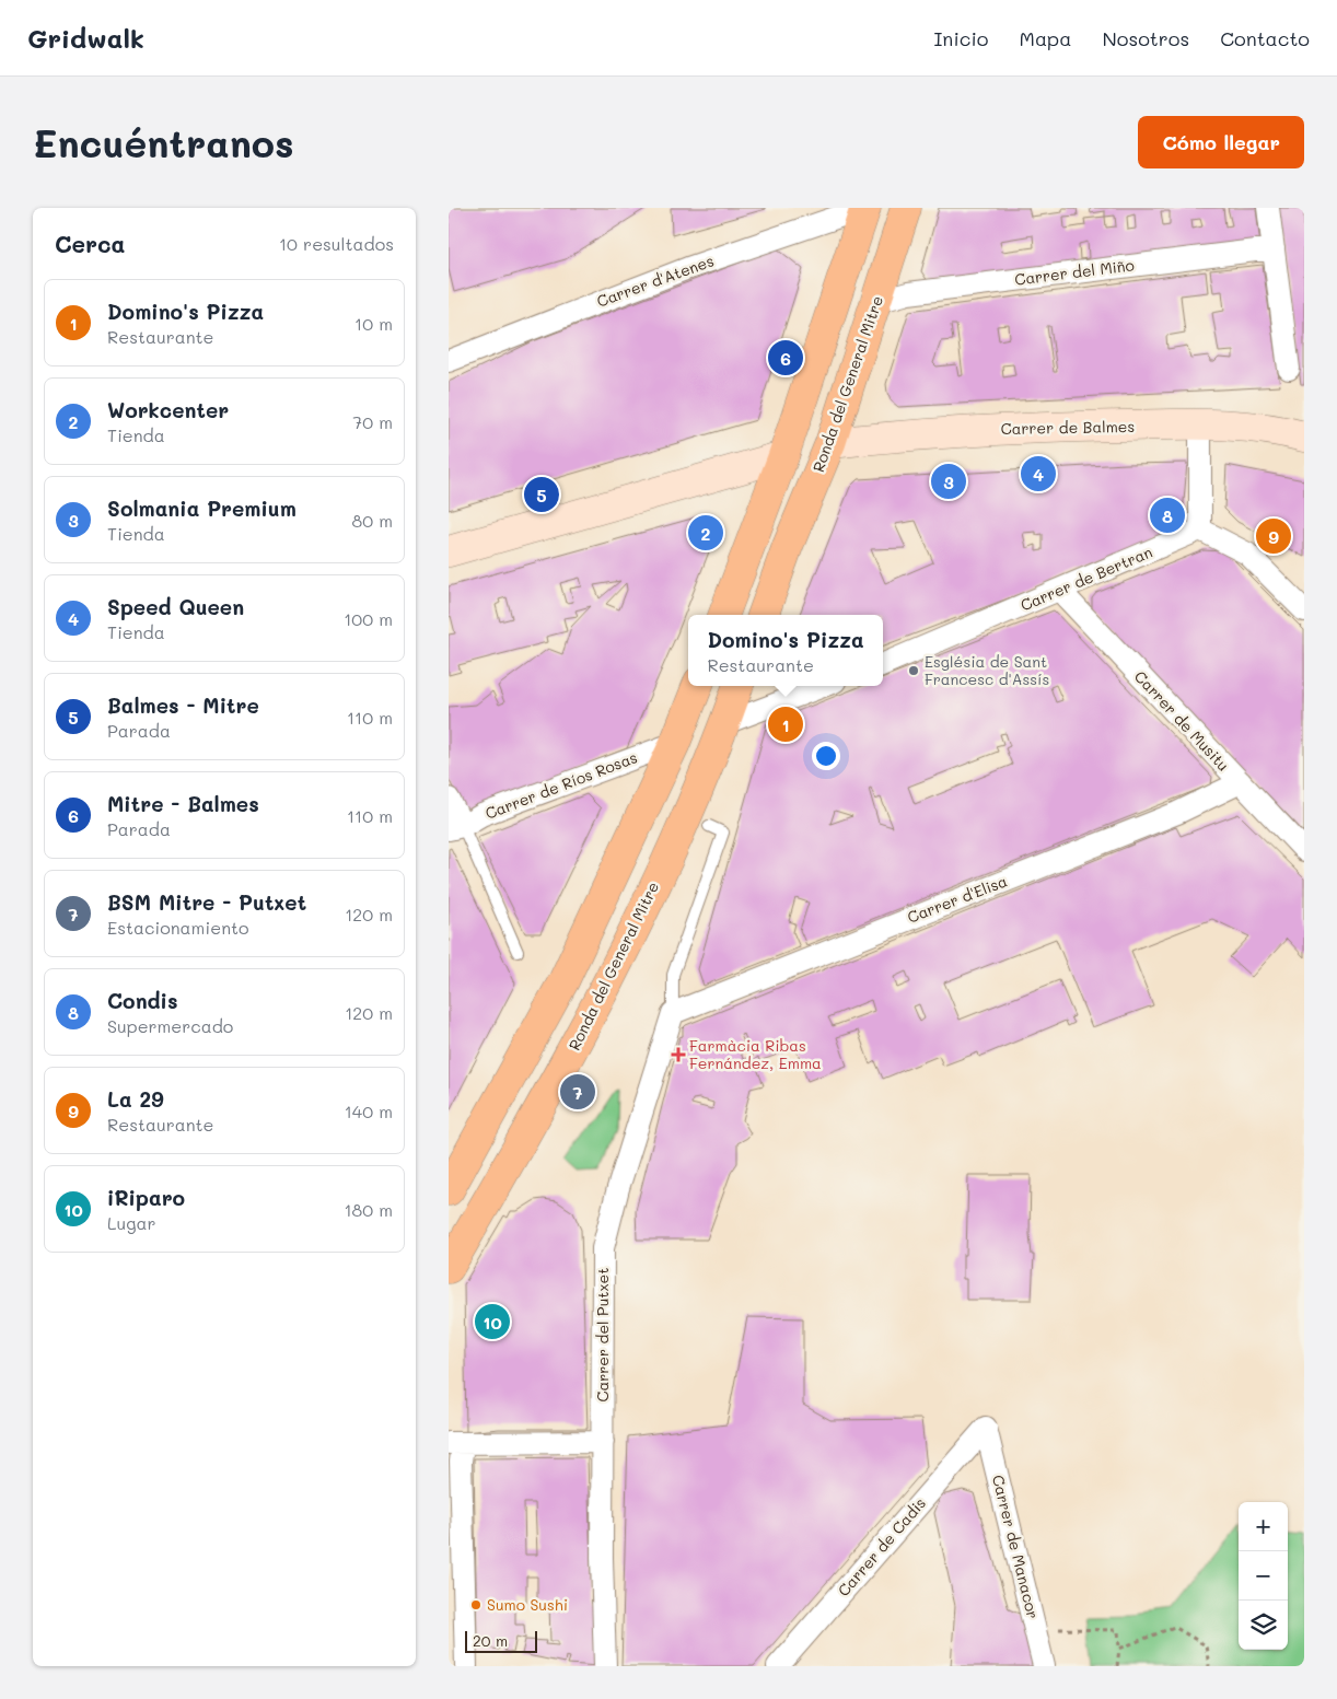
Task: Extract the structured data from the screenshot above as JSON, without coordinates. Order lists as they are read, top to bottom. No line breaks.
{"streets":{"main road":["Ronda del General Mitre","Carrer de Balmes"],"street":["Carrer del Miño","Carrer d'Atenes","Carrer de Bertran","Carrer de Musitu","Carrer de Ríos Rosas","Carrer d'Elisa","Carrer del Putxet","Carrer de Cadis","Carrer de Manacor"]},"crossings":[["Carrer del Miño","Ronda del General Mitre"],["Ronda del General Mitre","Carrer de Balmes"],["Carrer de Bertran","Carrer de Musitu"],["Carrer de Musitu","Carrer d'Elisa"],["Carrer d'Elisa","Carrer del Putxet"],["Carrer de Cadis","Carrer de Manacor"]],"places":{"other":["Església de Sant Francesc d'Assís","Sumo Sushi"],"health":["Farmàcia Ribas Fernández, Emma"]},"scale_bar":"20 m","page":{"header":"Gridwalk","nav":["Inicio","Mapa","Nosotros","Contacto"],"buttons":"Cómo llegar","title":"Encuéntranos","heading":["Cerca","10 resultados"],"list":[{"mark":"1","name":"Domino's Pizza","note":"Restaurante","value":"10 m"},{"mark":"2","name":"Workcenter","note":"Tienda","value":"70 m"},{"mark":"3","name":"Solmania Premium","note":"Tienda","value":"80 m"},{"mark":"4","name":"Speed Queen","note":"Tienda","value":"100 m"},{"mark":"5","name":"Balmes - Mitre","note":"Parada","value":"110 m"},{"mark":"6","name":"Mitre - Balmes","note":"Parada","value":"110 m"},{"mark":"7","name":"BSM Mitre - Putxet","note":"Estacionamiento","value":"120 m"},{"mark":"8","name":"Condis","note":"Supermercado","value":"120 m"},{"mark":"9","name":"La 29","note":"Restaurante","value":"140 m"},{"mark":"10","name":"iRiparo","note":"Lugar","value":"180 m"}],"pins":["6","4","3","5","8","2","9","1","7","10"],"popup":["Domino's Pizza","Restaurante"],"map_buttons":["+","−"],"scale":"20 m"}}
